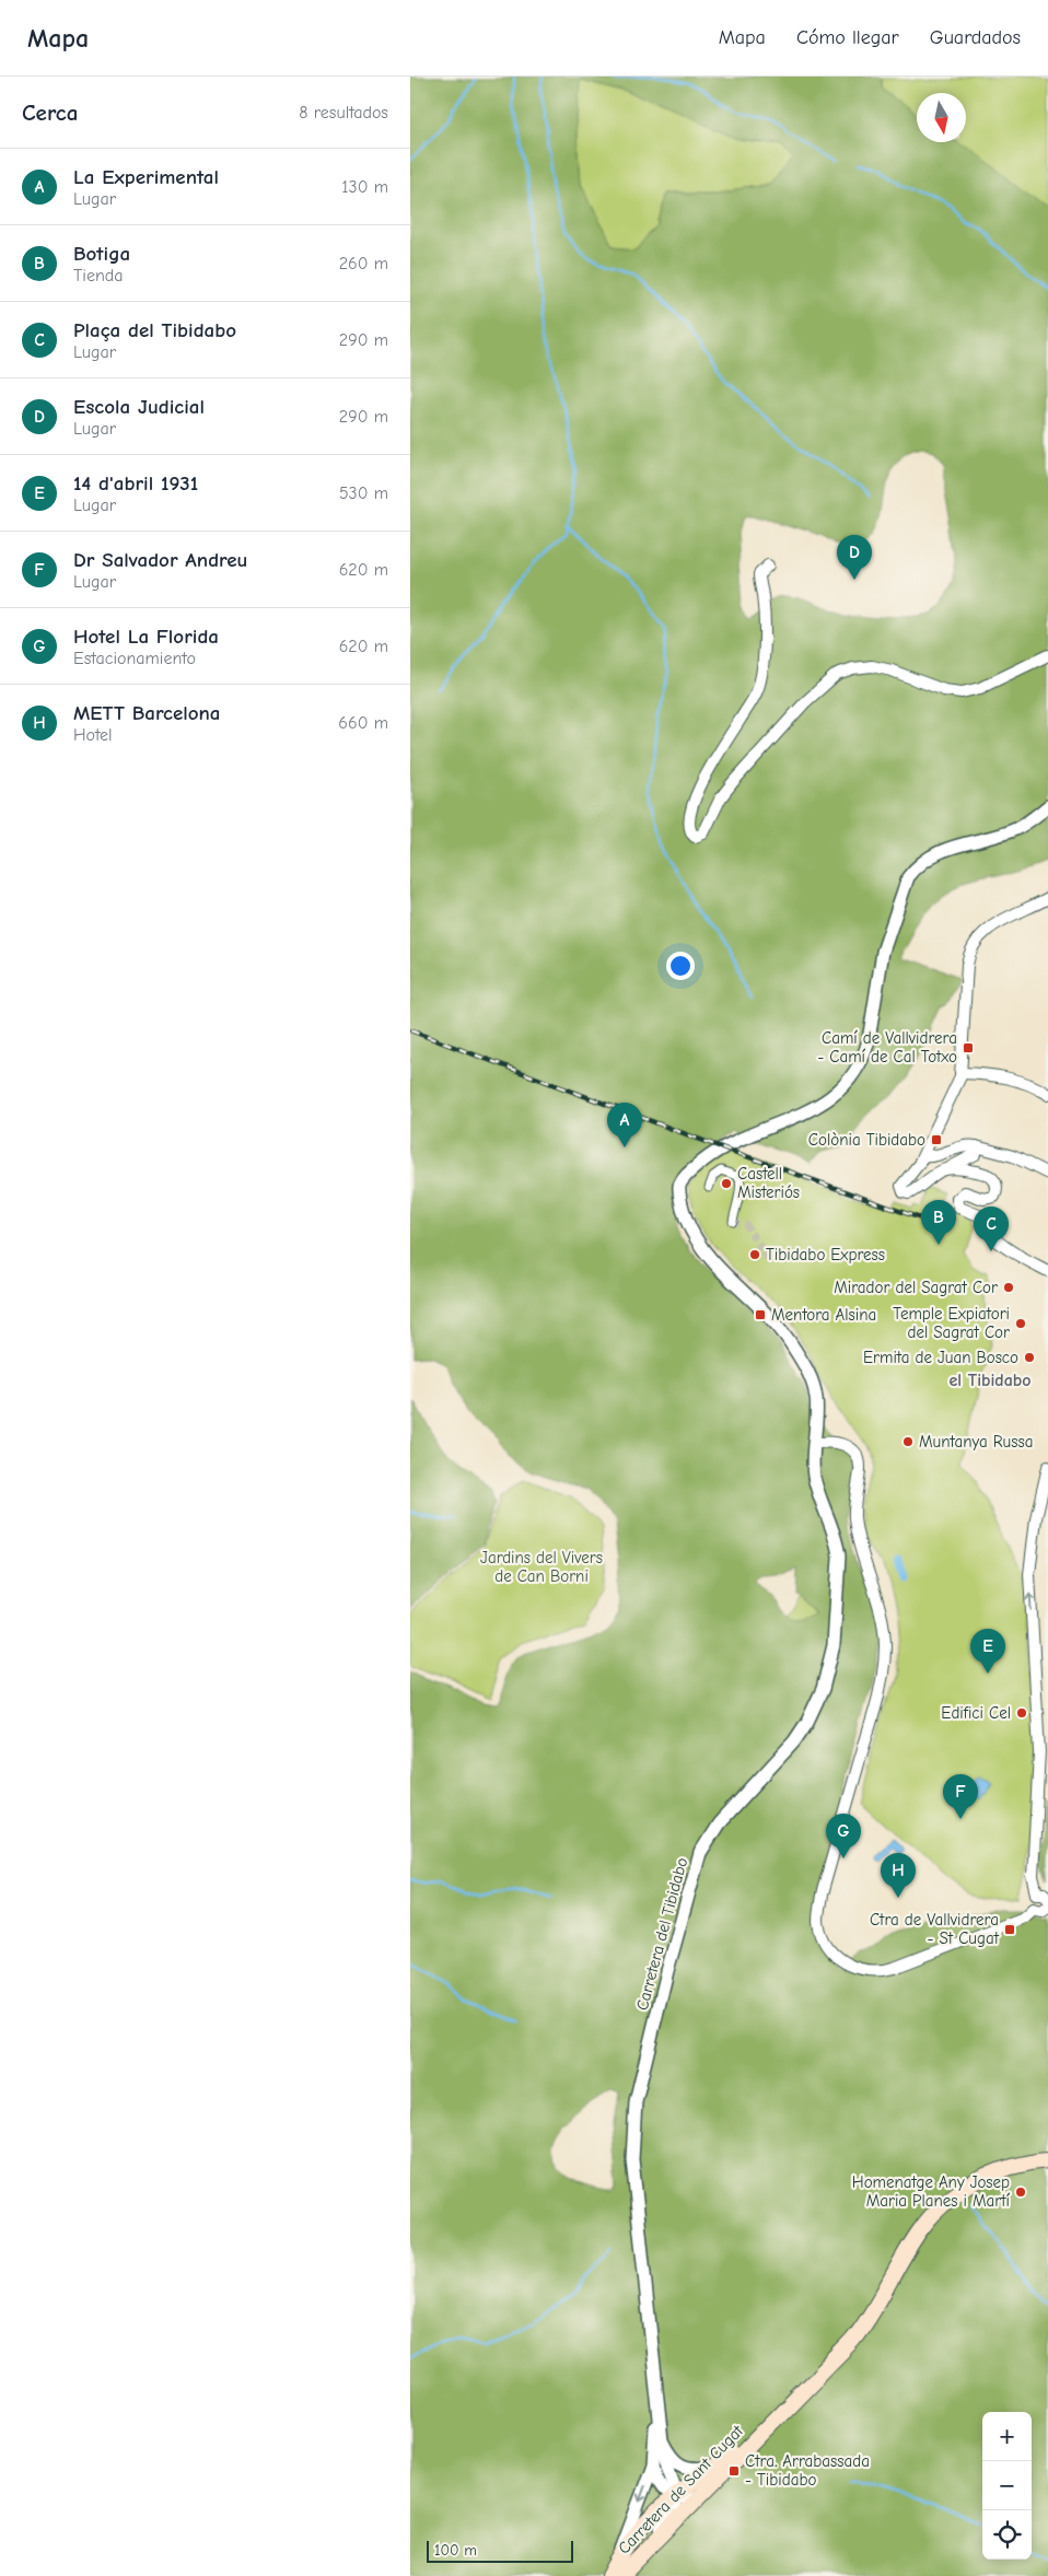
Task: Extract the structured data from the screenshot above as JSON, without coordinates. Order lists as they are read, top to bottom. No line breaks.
{"streets":{"main road":["Carretera de Sant Cugat"],"street":["Carretera del Tibidabo"]},"districts":["el Tibidabo"],"parks":["Jardins del Vivers de Can Borni"],"places":{"transit":["Camí de Vallvidrera - Camí de Cal Totxo","Colònia Tibidabo","Mentora Alsina","Ctra de Vallvidrera - St Cugat","Ctra. Arrabassada - Tibidabo"],"other":["Castell Misteriós","Tibidabo Express","Mirador del Sagrat Cor","Temple Expiatori del Sagrat Cor","Ermita de Juan Bosco","Muntanya Russa","Edifici Cel","Homenatge Any Josep Maria Planes i Martí"]},"scale_bar":"100 m","north":"bottom","page":{"header":"Mapa","nav":["Mapa","Cómo llegar","Guardados"],"heading":["Cerca","8 resultados"],"list":[{"mark":"A","name":"La Experimental","note":"Lugar","value":"130 m"},{"mark":"B","name":"Botiga","note":"Tienda","value":"260 m"},{"mark":"C","name":"Plaça del Tibidabo","note":"Lugar","value":"290 m"},{"mark":"D","name":"Escola Judicial","note":"Lugar","value":"290 m"},{"mark":"E","name":"14 d'abril 1931","note":"Lugar","value":"530 m"},{"mark":"F","name":"Dr Salvador Andreu","note":"Lugar","value":"620 m"},{"mark":"G","name":"Hotel La Florida","note":"Estacionamiento","value":"620 m"},{"mark":"H","name":"METT Barcelona","note":"Hotel","value":"660 m"}],"pins":["D","A","B","C","E","F","G","H"],"map_buttons":["+","−"],"scale":"100 m"}}
